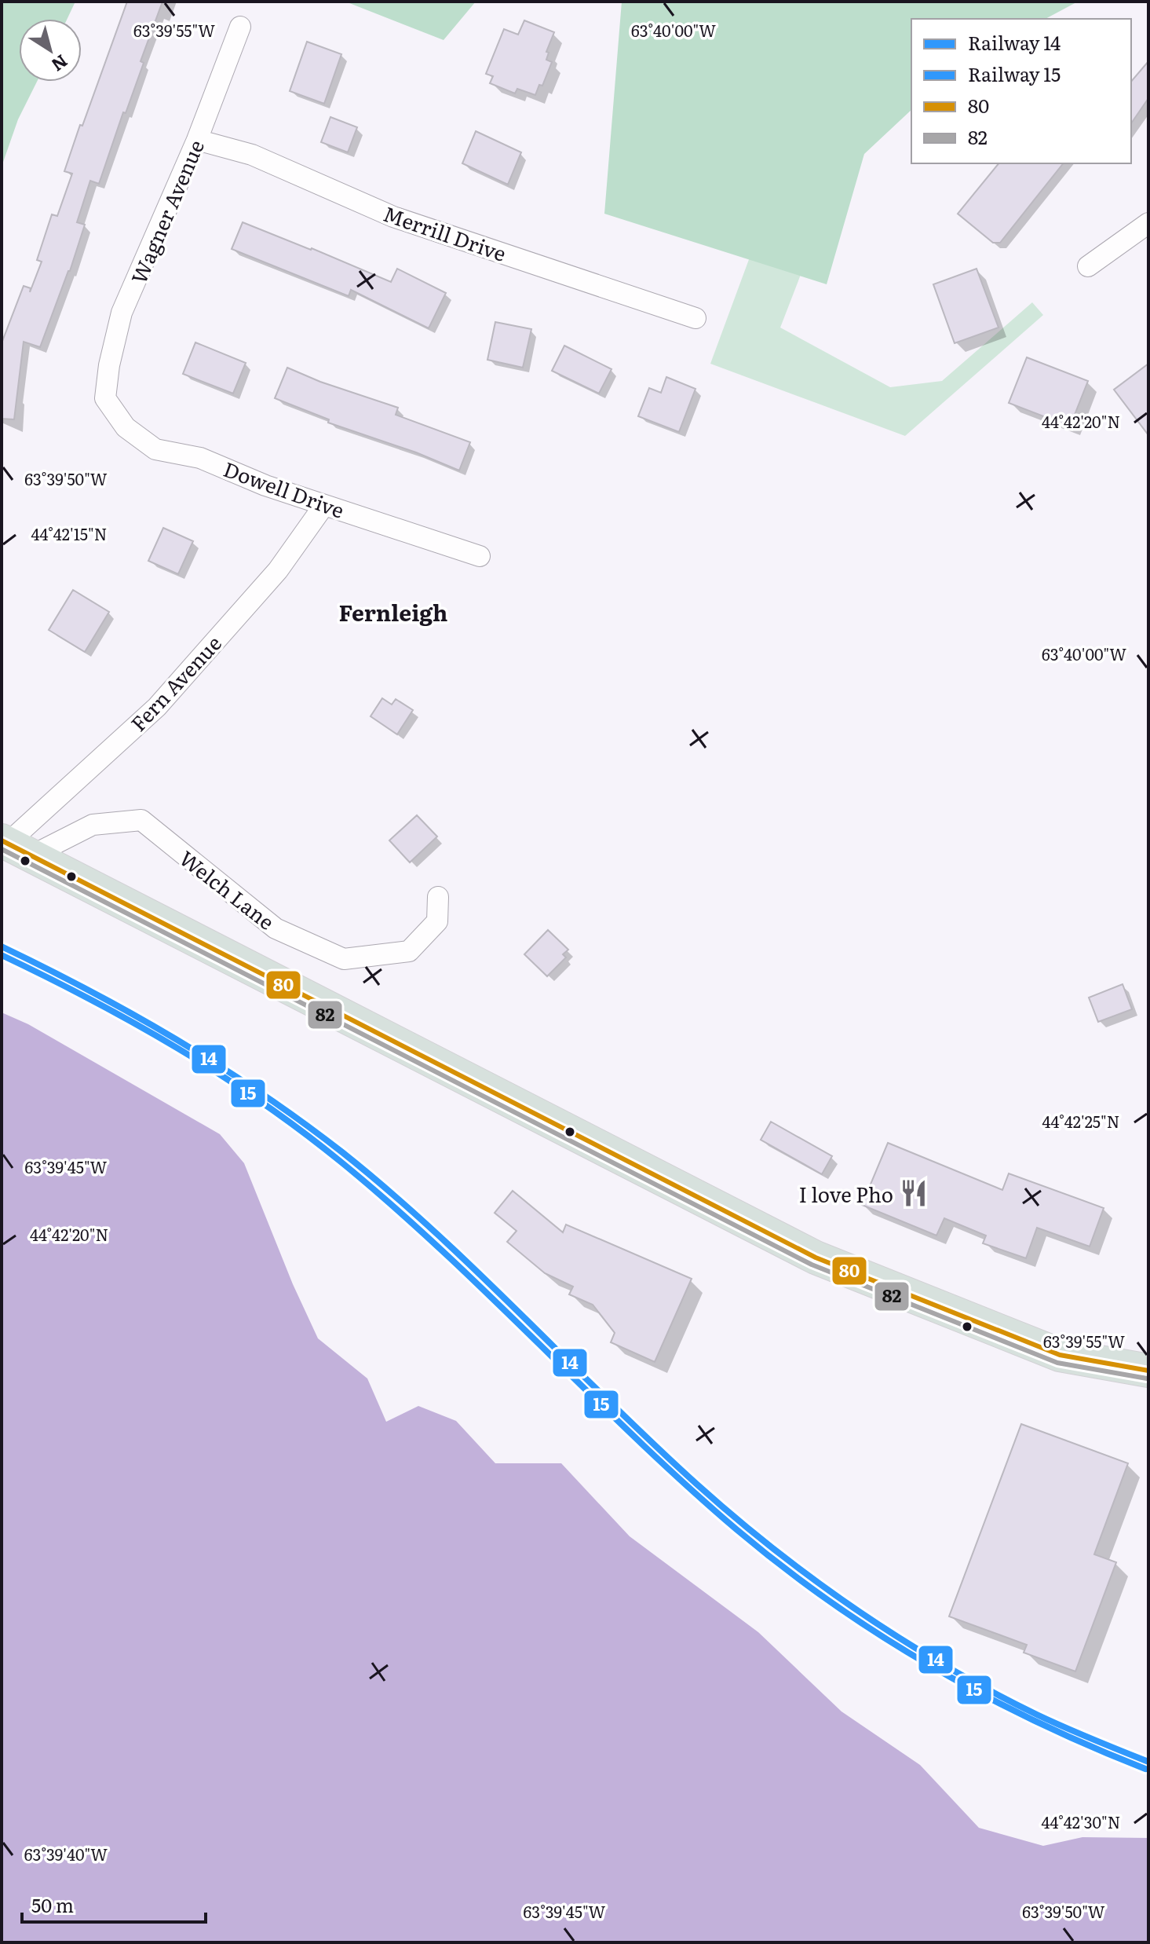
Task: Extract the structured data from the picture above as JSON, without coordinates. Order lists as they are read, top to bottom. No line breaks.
{"streets":{"street":["Wagner Avenue","Merrill Drive","Dowell Drive","Fern Avenue","Welch Lane"]},"crossings":[["Wagner Avenue","Merrill Drive"],["Wagner Avenue","Dowell Drive"],["Dowell Drive","Fern Avenue"],["Fern Avenue","Welch Lane"]],"districts":["Fernleigh"],"places":{"restaurant":["I love Pho"]},"lines":["transit line 80","transit line 82","rail line 14","rail line 15"],"legend":["Railway 14","Railway 15","80","82"],"scale_bar":"50 m","north":"bottom right","coordinates":["63°39'55\"W","63°40'00\"W","44°42'20\"N","63°39'50\"W","44°42'15\"N","44°42'25\"N","63°39'45\"W","44°42'30\"N","63°39'40\"W"]}
